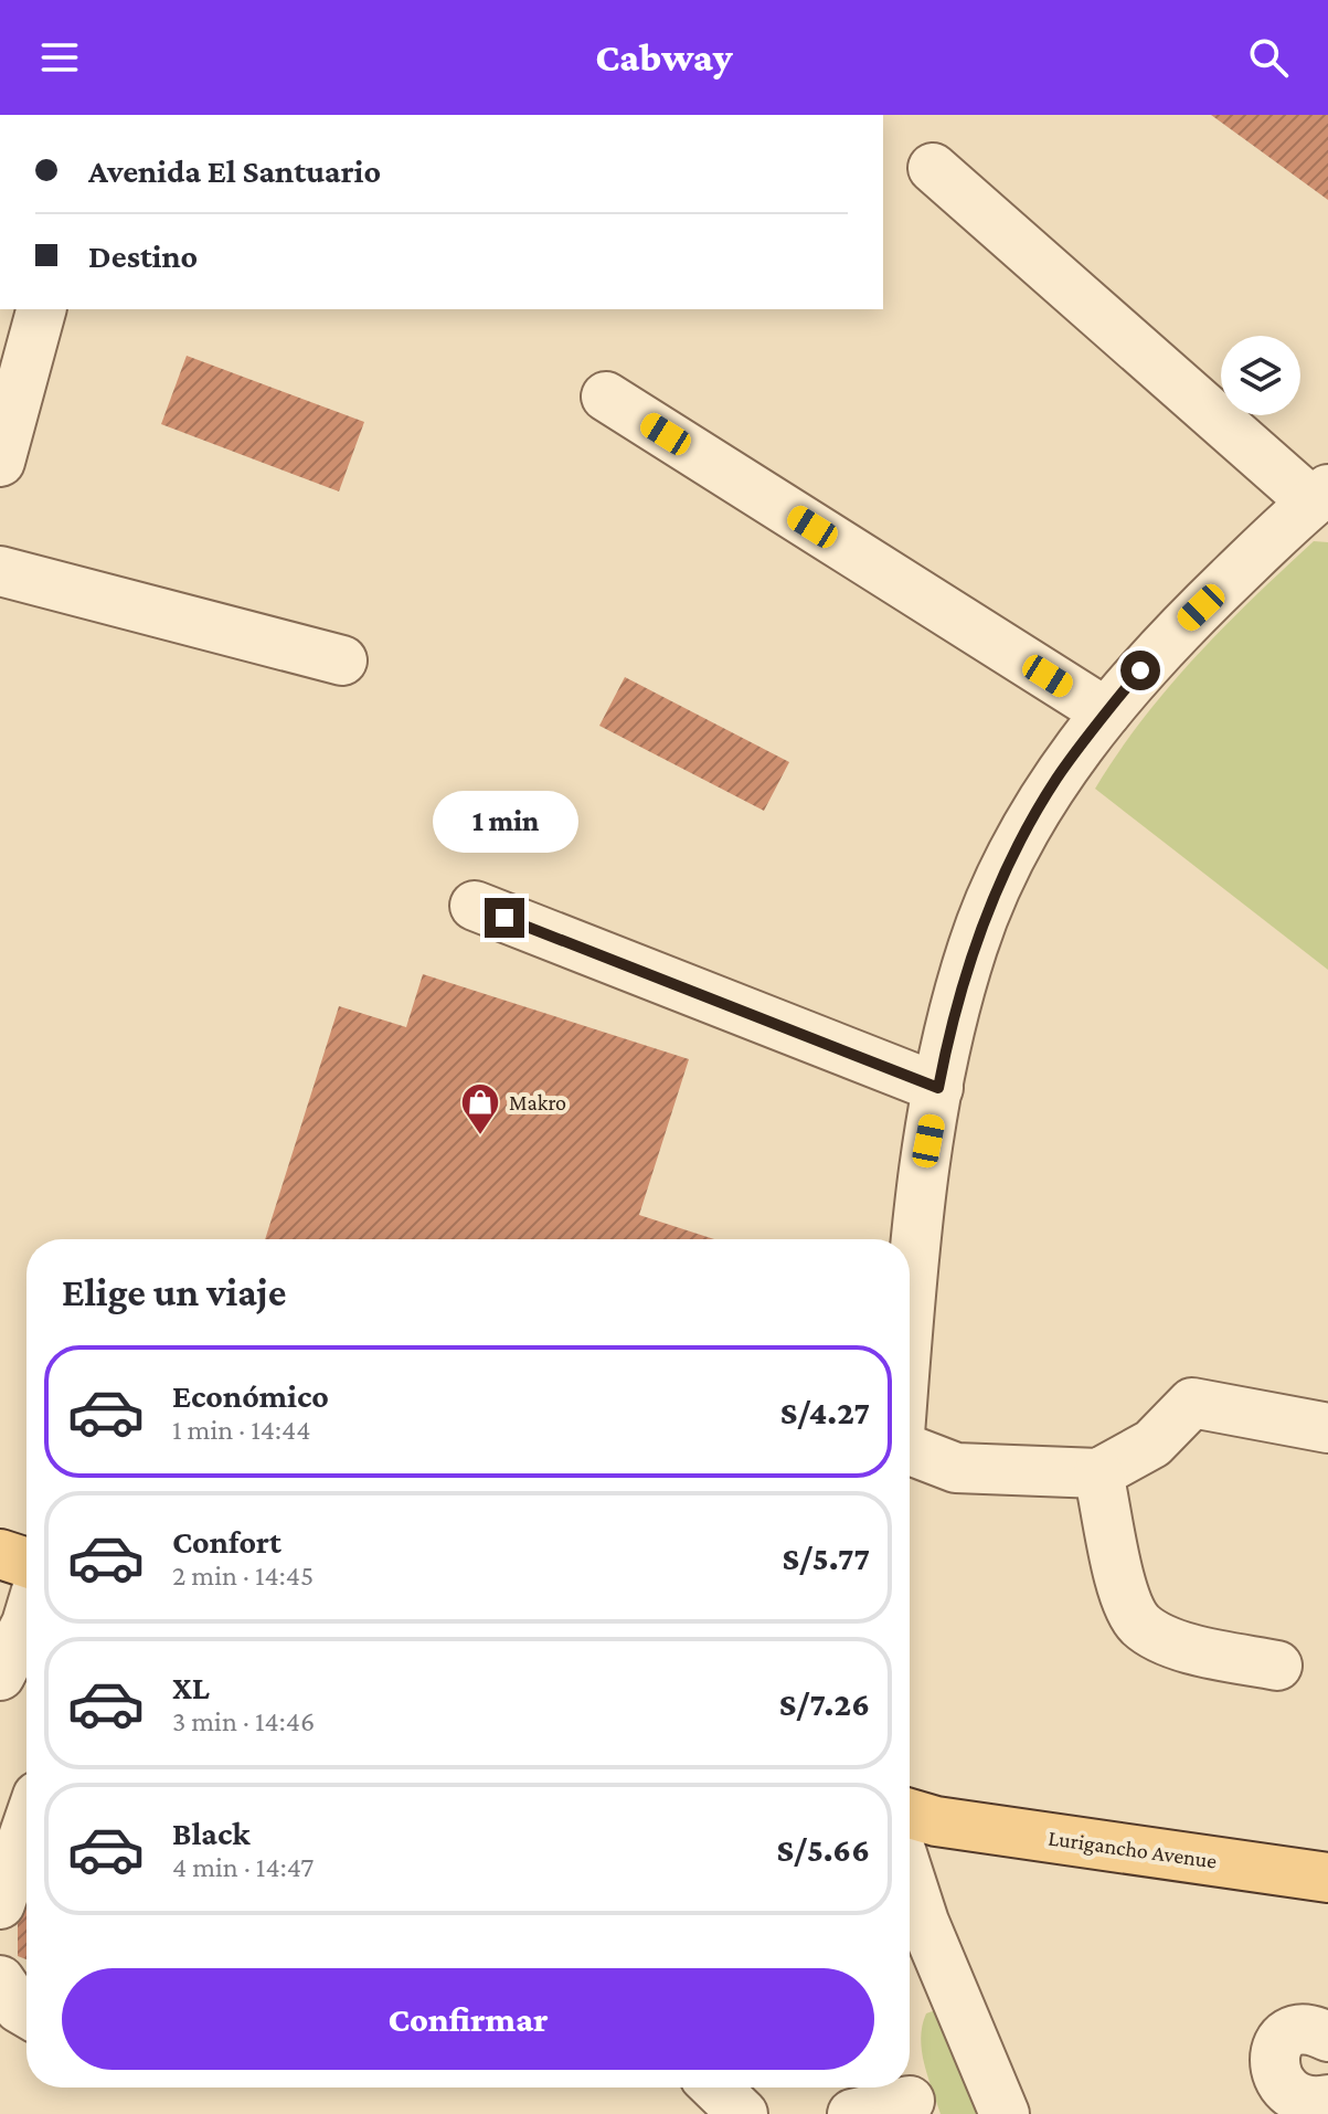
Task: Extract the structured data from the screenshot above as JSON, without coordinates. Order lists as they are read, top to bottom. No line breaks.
{"streets":{"main road":["Lurigancho Avenue"]},"places":{"shop":["Makro"]},"page":{"header":"Cabway","banner":["Avenida El Santuario","Destino"],"bubble":"1 min","heading":"Elige un viaje","list":[{"name":"Económico","note":"1 min · 14:44","value":"S/4.27"},{"name":"Confort","note":"2 min · 14:45","value":"S/5.77"},{"name":"XL","note":"3 min · 14:46","value":"S/7.26"},{"name":"Black","note":"4 min · 14:47","value":"S/5.66"}],"buttons":"Confirmar"}}
